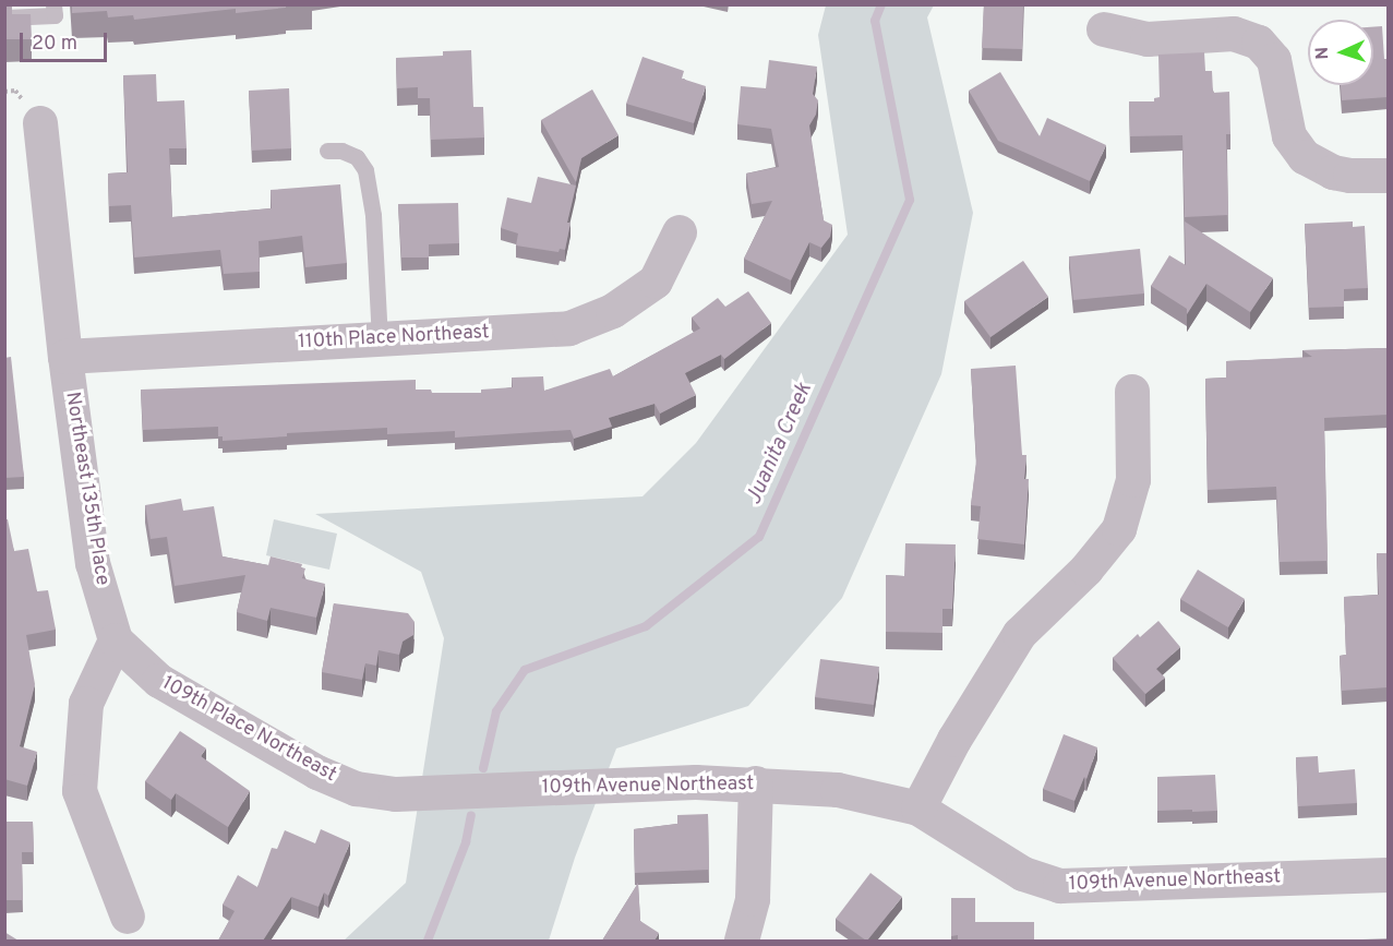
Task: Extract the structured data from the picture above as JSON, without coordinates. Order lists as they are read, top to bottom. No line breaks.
{"streets":{"street":["110th Place Northeast","Northeast 135th Place","109th Place Northeast","109th Avenue Northeast"]},"crossings":[["110th Place Northeast","Northeast 135th Place"],["Northeast 135th Place","109th Place Northeast"],["109th Place Northeast","109th Avenue Northeast"]],"water":["Juanita Creek"],"scale_bar":"20 m","north":"left"}
